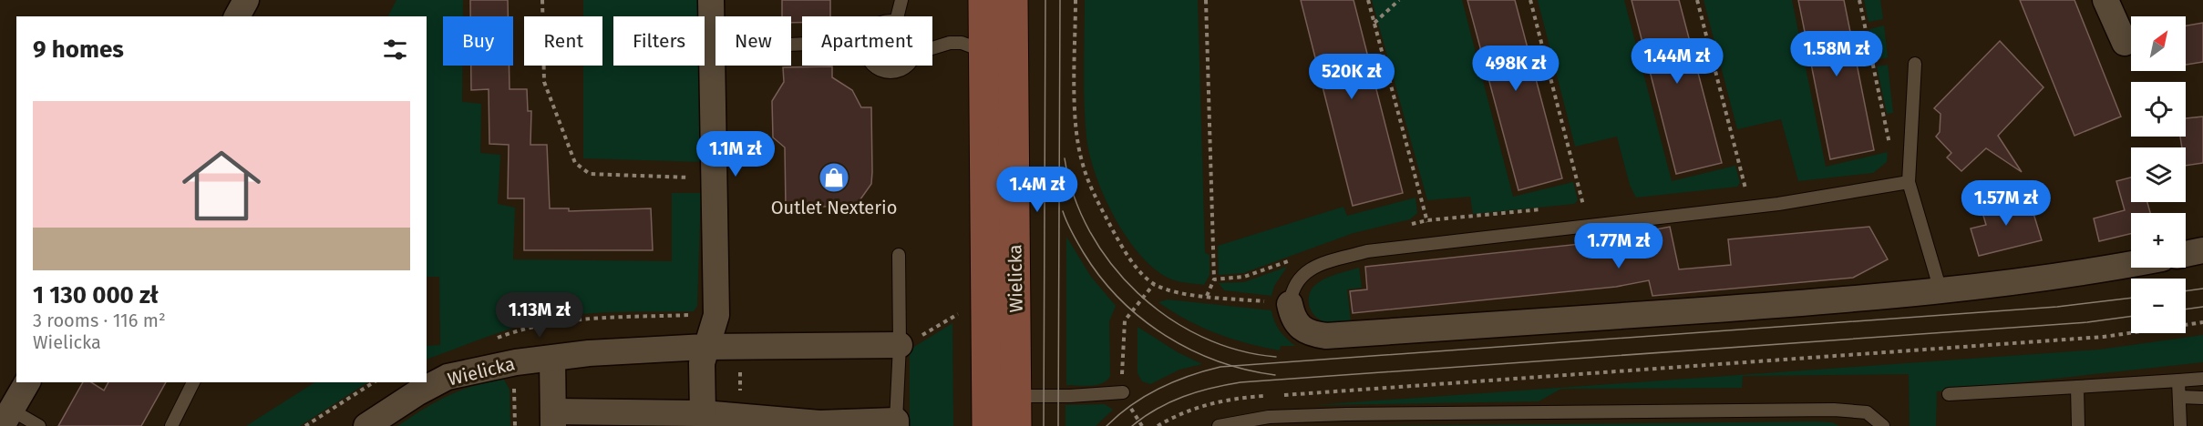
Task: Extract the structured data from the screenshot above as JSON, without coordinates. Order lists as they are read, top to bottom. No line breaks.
{"streets":{"main road":["Wielicka"]},"places":{"shop":["Outlet Nexterio"]},"north":"top right","page":{"map_buttons":["+","−"],"chip":["Buy","Rent","Filters","New","Apartment"],"heading":"9 homes","price":["1.58M zł","1.44M zł","498K zł","520K zł","1.1M zł","1.4M zł","1.57M zł","1.77M zł","1.13M zł"],"list":[{"name":"1 130 000 zł","note":"3 rooms · 116 m² · Wielicka"}]}}
